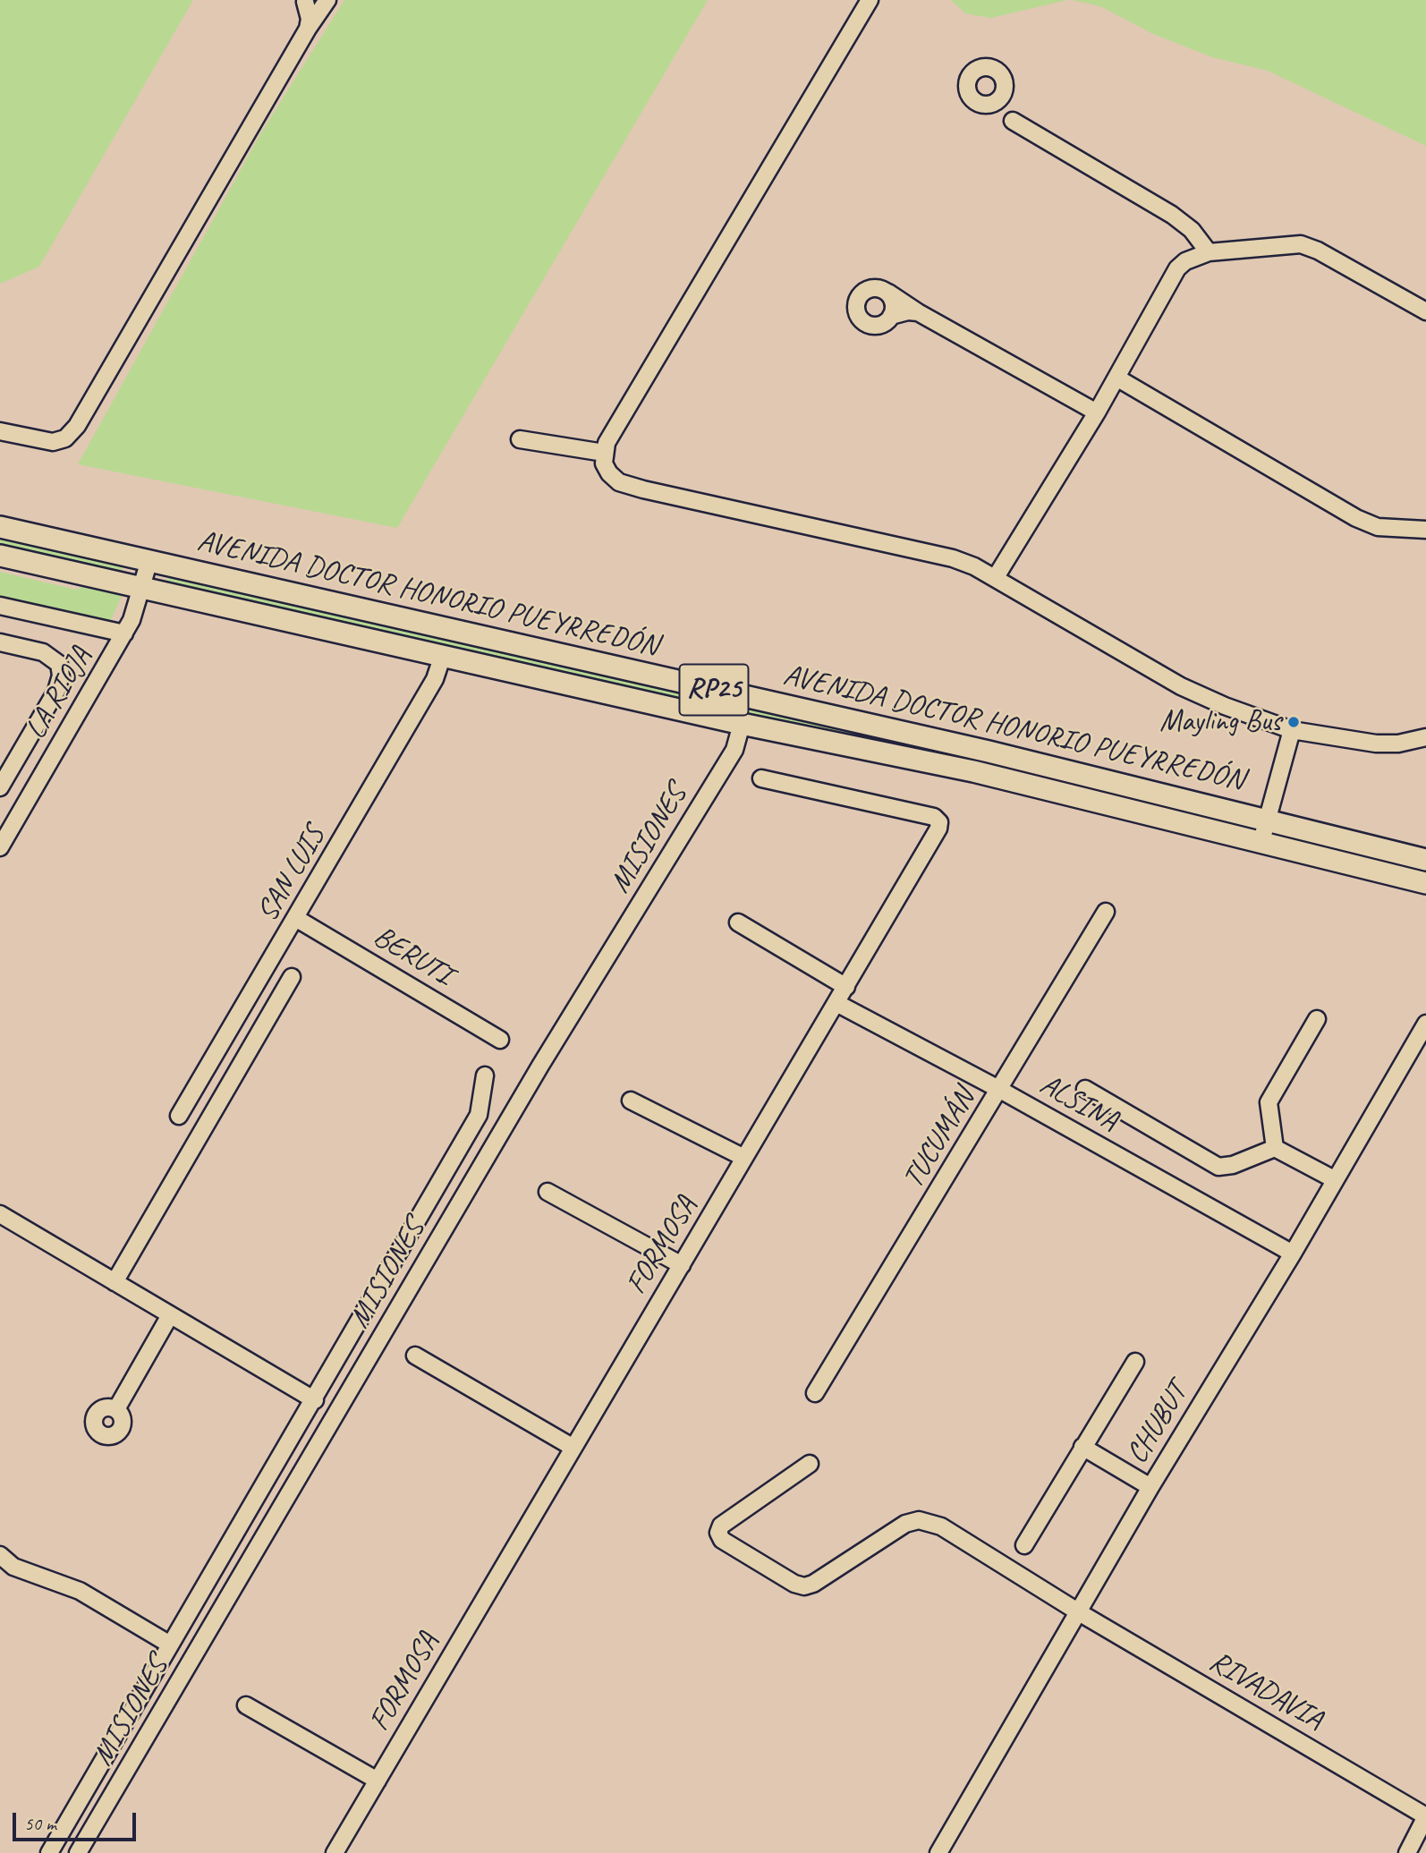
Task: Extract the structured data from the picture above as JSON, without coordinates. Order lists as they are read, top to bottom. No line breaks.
{"streets":{"main road":["AVENIDA DOCTOR HONORIO PUEYRREDÓN","RP25"],"street":["LA RIOJA","MISIONES","SAN LUIS","BERUTI","ALSINA","TUCUMÁN","FORMOSA","CHUBUT","RIVADAVIA"]},"crossings":[["AVENIDA DOCTOR HONORIO PUEYRREDÓN","LA RIOJA"],["AVENIDA DOCTOR HONORIO PUEYRREDÓN","MISIONES"],["AVENIDA DOCTOR HONORIO PUEYRREDÓN","SAN LUIS"],["SAN LUIS","BERUTI"],["ALSINA","TUCUMÁN"],["ALSINA","FORMOSA"],["ALSINA","CHUBUT"],["CHUBUT","RIVADAVIA"]],"places":["Mayling Bus"],"scale_bar":"50 m"}
